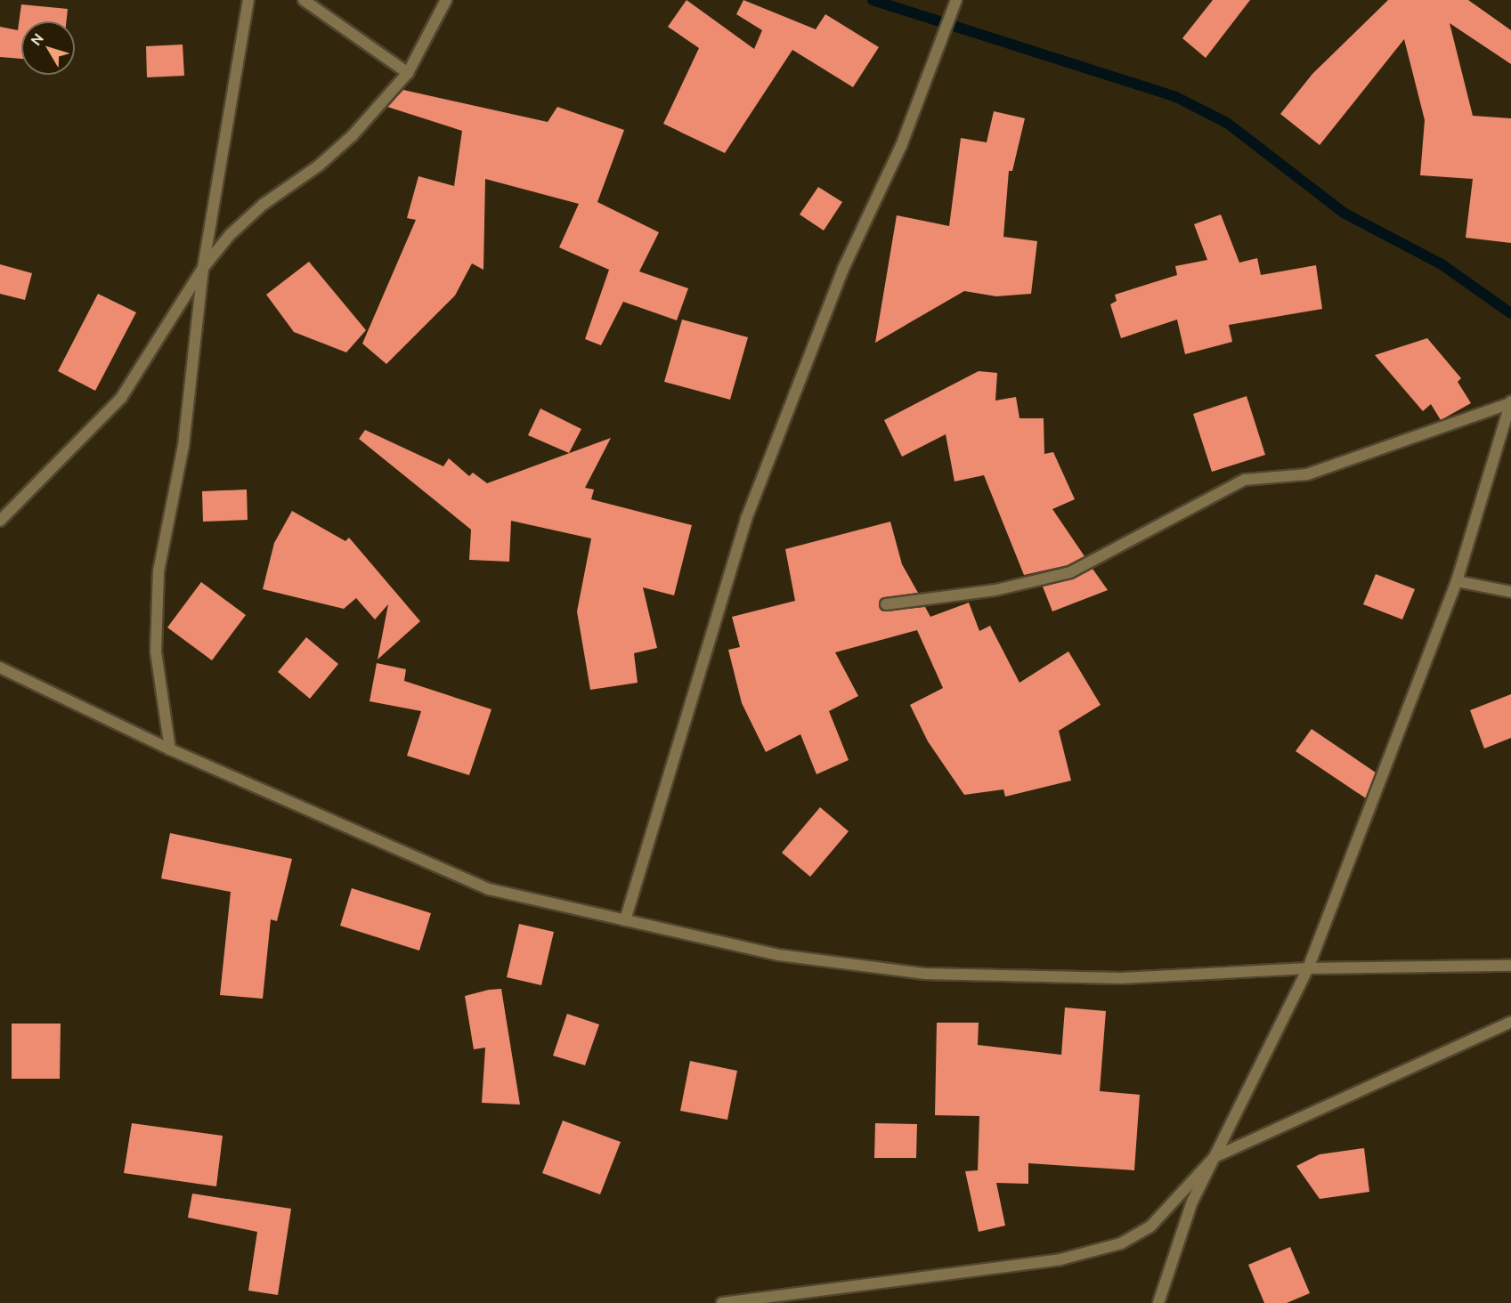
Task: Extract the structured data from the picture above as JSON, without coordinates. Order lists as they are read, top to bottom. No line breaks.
{"north":"top left"}
